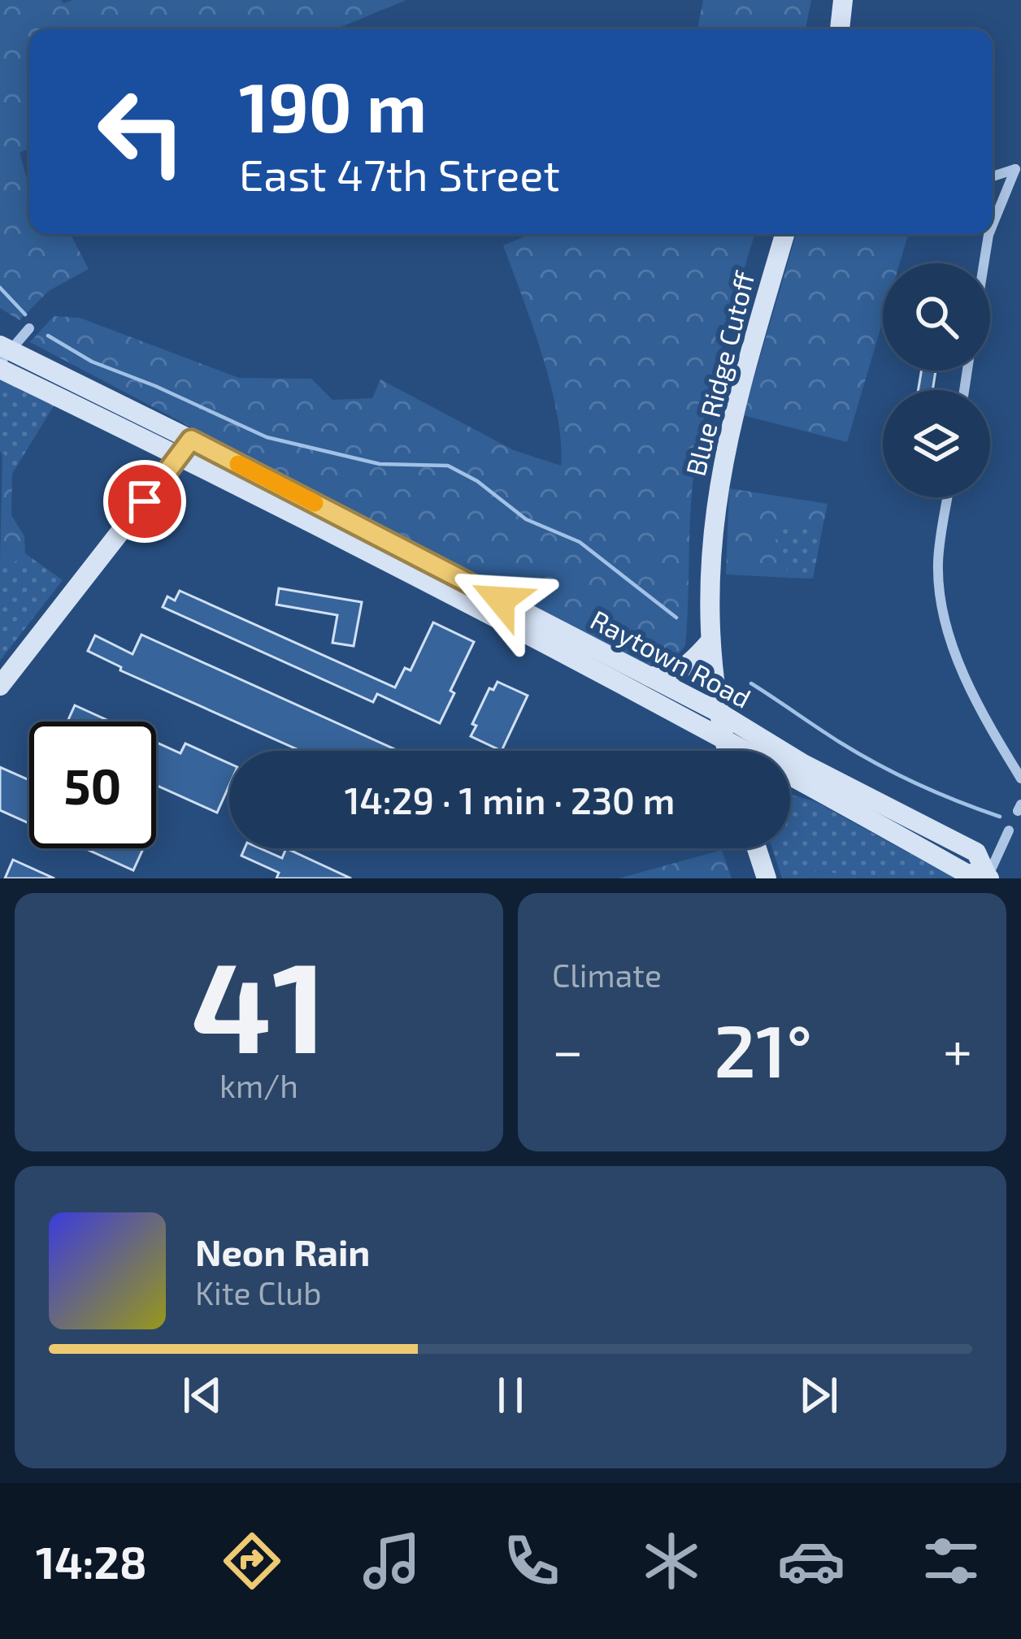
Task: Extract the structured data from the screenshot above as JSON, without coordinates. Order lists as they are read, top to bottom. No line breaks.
{"streets":{"main road":["Blue Ridge Cutoff","Raytown Road"]},"crossings":[["Blue Ridge Cutoff","Raytown Road"]],"page":{"turn":["190 m","East 47th Street"],"limit":"50","trip":"14:29 · 1 min · 230 m","tile":[["41","km/h"],"Climate"],"heat":["−","21°","+"],"song":["Neon Rain","Kite Club"],"tabs":"14:28"}}
